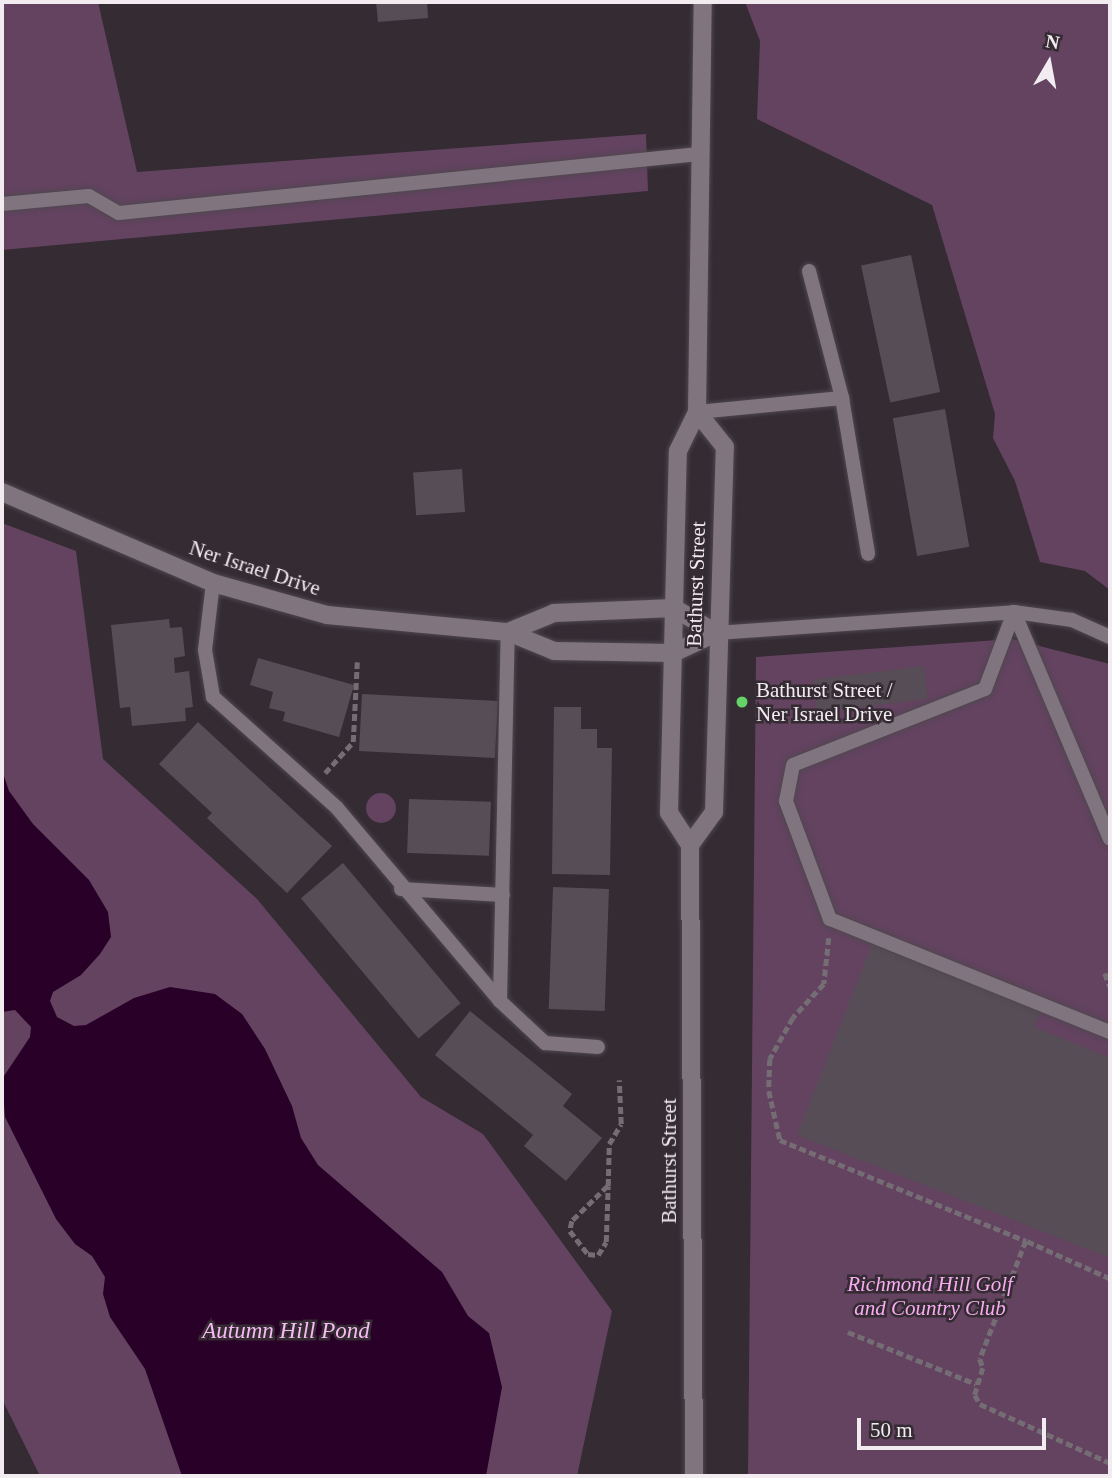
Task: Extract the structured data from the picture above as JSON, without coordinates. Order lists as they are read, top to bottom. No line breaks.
{"streets":{"main road":["Ner Israel Drive","Bathurst Street"]},"crossings":[["Ner Israel Drive","Bathurst Street"]],"water":["Autumn Hill Pond"],"parks":["Richmond Hill Golf and Country Club"],"places":["Bathurst Street / Ner Israel Drive"],"scale_bar":"50 m","north":"top"}
